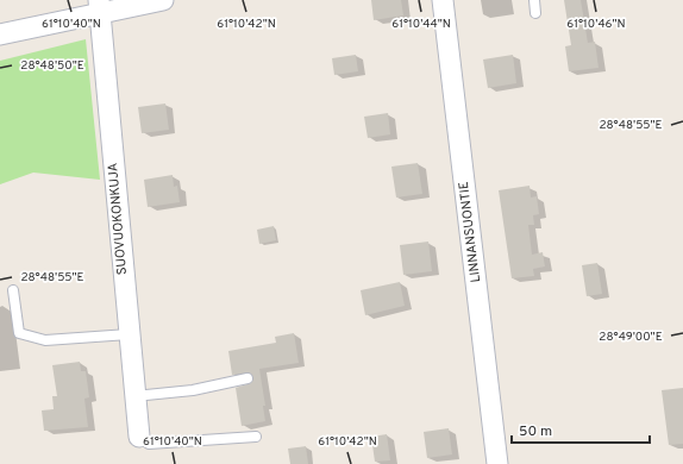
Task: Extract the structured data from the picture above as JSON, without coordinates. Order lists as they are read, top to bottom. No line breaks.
{"streets":{"street":["SUOVUOKONKUJA","LINNANSUONTIE"]},"scale_bar":"50 m","coordinates":["61°10'40\"N","61°10'42\"N","61°10'44\"N","61°10'46\"N","28°48'50\"E","28°48'55\"E","28°49'00\"E"]}
